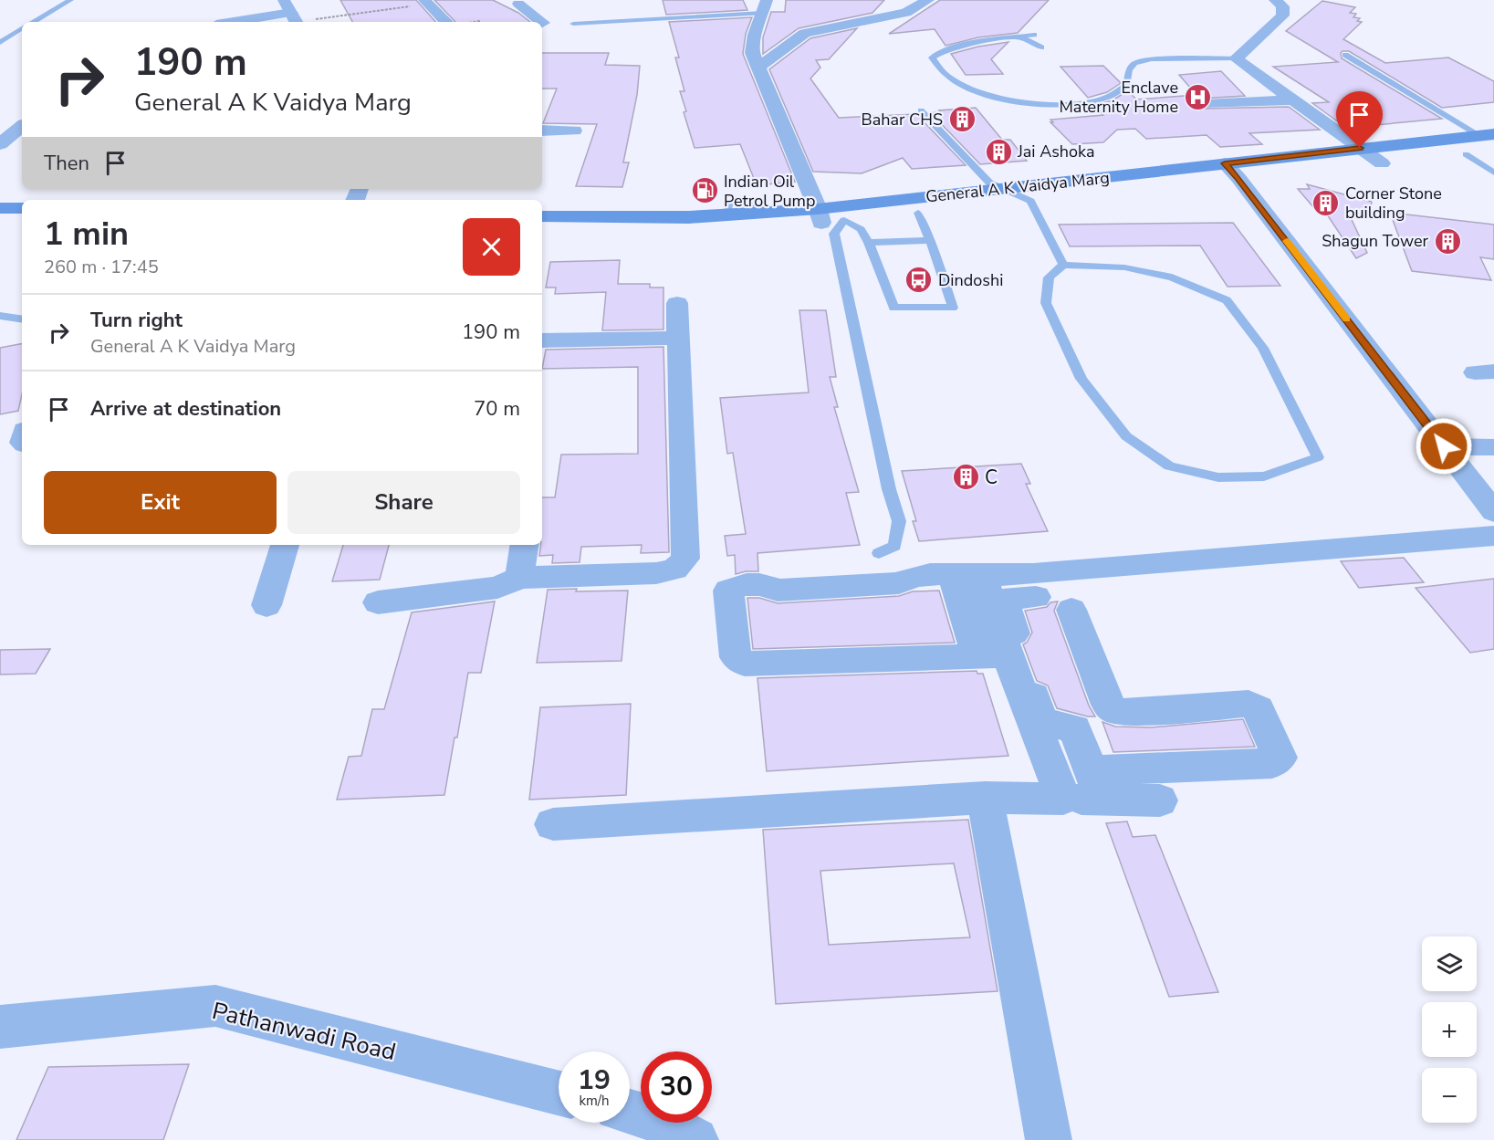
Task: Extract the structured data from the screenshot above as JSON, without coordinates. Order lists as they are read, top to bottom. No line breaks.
{"streets":{"main road":["General A K Vaidya Marg"],"street":["Pathanwadi Road"]},"places":{"hospital":["Enclave Maternity Home"],"building":["Bahar CHS","Jai Ashoka","Corner Stone building","Shagun Tower","C"],"fuel station":["Indian Oil Petrol Pump"],"bus stop":["Dindoshi"]},"page":{"turn":["190 m","General A K Vaidya Marg"],"then":"Then","heading":["1 min","260 m · 17:45"],"list":[{"name":"Turn right","note":"General A K Vaidya Marg","value":"190 m"},{"name":"Arrive at destination","value":"70 m"}],"buttons":["Exit","Share"],"map_buttons":["+","−"],"speed":"19 km/h","limit":"30"}}
